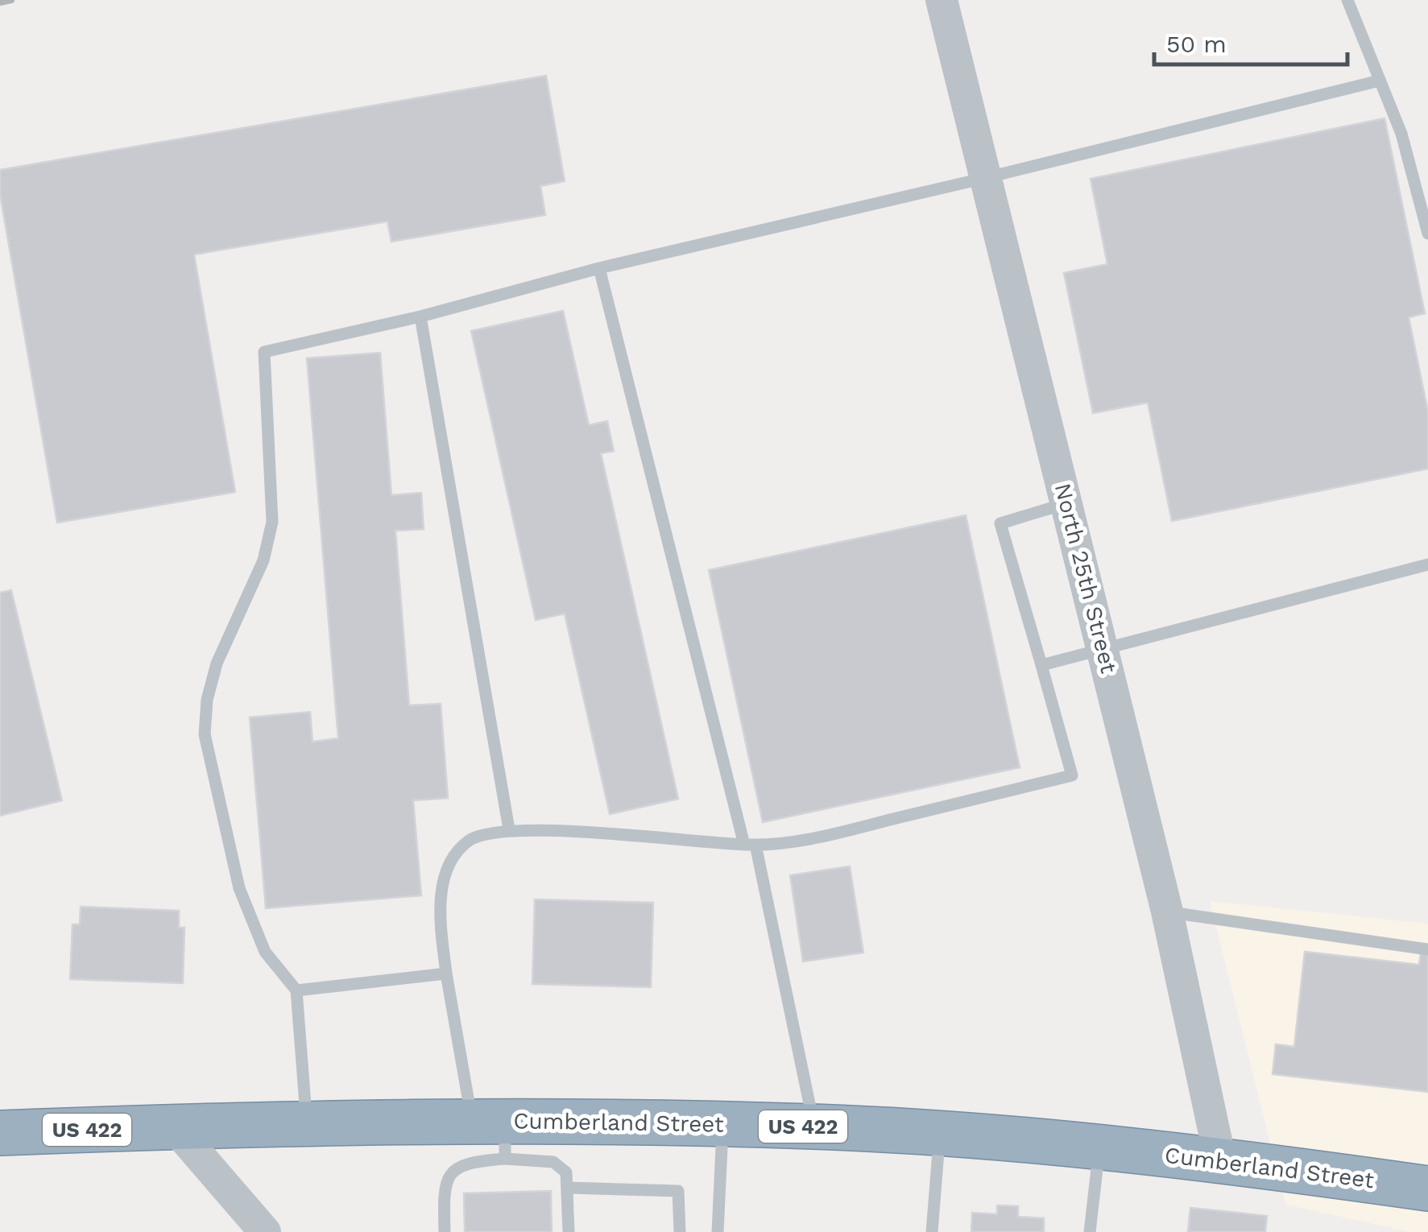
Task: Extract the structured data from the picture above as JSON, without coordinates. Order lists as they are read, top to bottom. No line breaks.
{"streets":{"highway":["Cumberland Street","US 422"],"street":["North 25th Street"]},"crossings":[["North 25th Street","Cumberland Street"]],"scale_bar":"50 m"}
